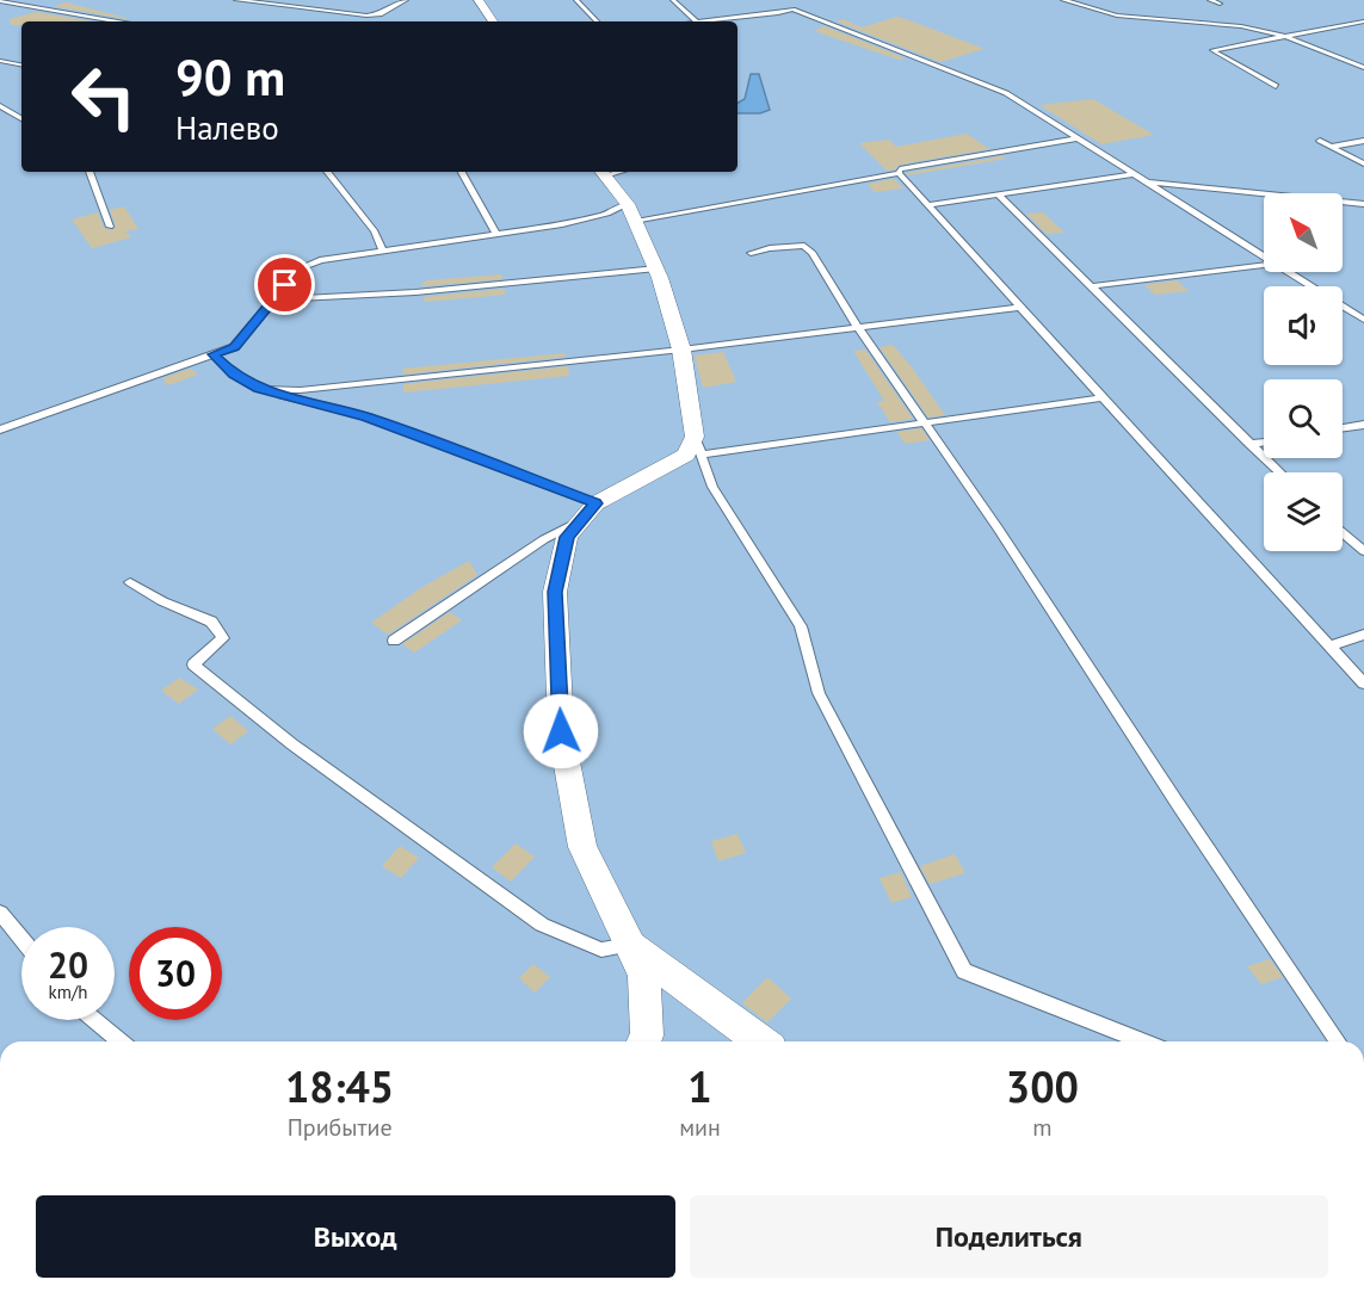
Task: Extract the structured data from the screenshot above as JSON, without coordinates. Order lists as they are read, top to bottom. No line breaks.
{"north":"top left","page":{"turn":["90 m","Налево"],"speed":"20 km/h","limit":"30","eta":["18:45","Прибытие","1","мин","300","m"],"buttons":["Выход","Поделиться"]}}
